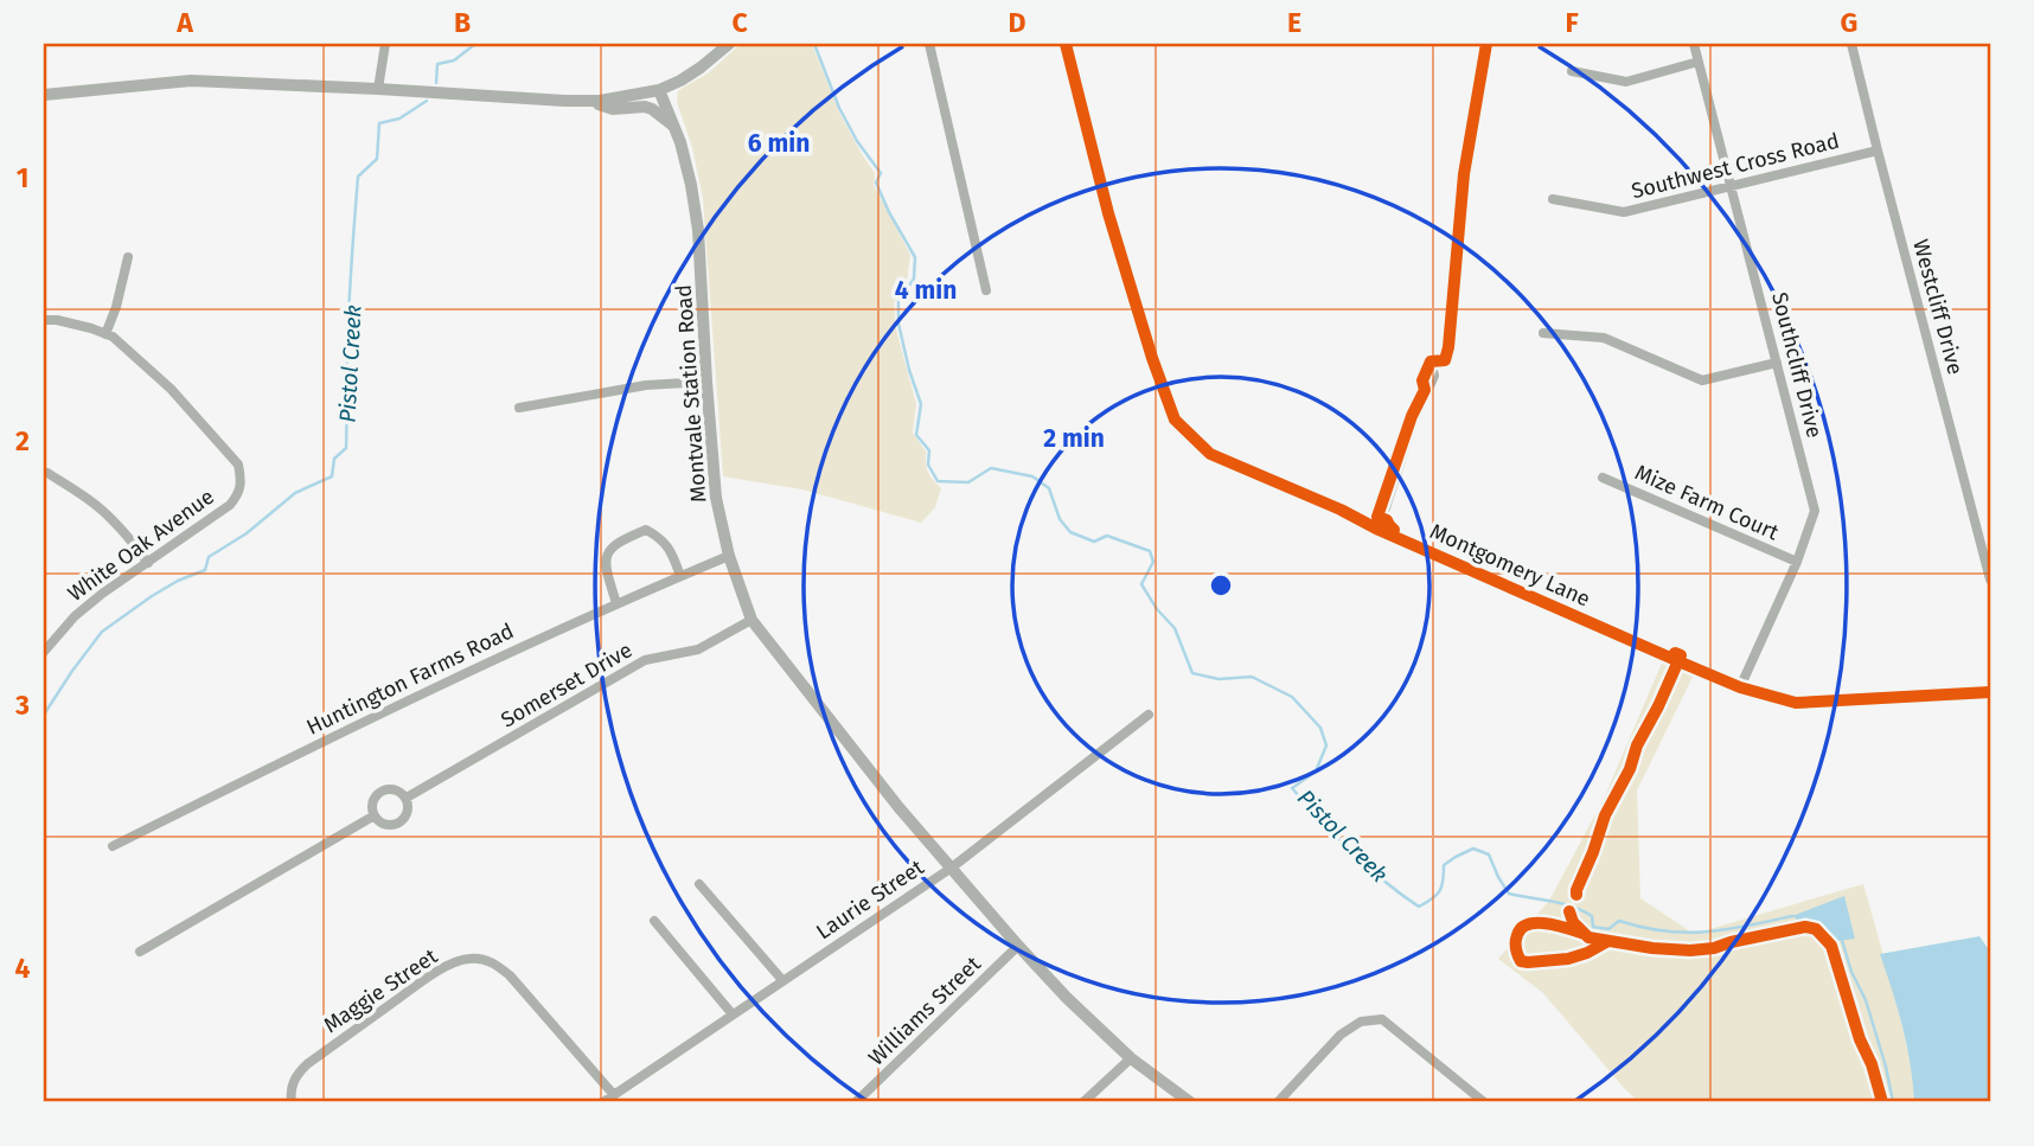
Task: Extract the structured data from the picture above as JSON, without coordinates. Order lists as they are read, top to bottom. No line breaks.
{"streets":{"street":["Southwest Cross Road","Westcliff Drive","Southcliff Drive","Montvale Station Road","Mize Farm Court","White Oak Avenue","Montgomery Lane","Huntington Farms Road","Somerset Drive","Laurie Street","Maggie Street","Williams Street"]},"crossings":[["Southwest Cross Road","Westcliff Drive"],["Southwest Cross Road","Southcliff Drive"],["Southcliff Drive","Mize Farm Court"],["Southcliff Drive","Montgomery Lane"],["Montvale Station Road","Huntington Farms Road"],["Montvale Station Road","Somerset Drive"],["Montvale Station Road","Laurie Street"],["Montvale Station Road","Williams Street"],["Laurie Street","Maggie Street"]],"water":["Pistol Creek"],"grid":{"columns":["A","B","C","D","E","F","G"],"rows":["1","2","3","4"]},"rings":["6 min","4 min","2 min"]}
